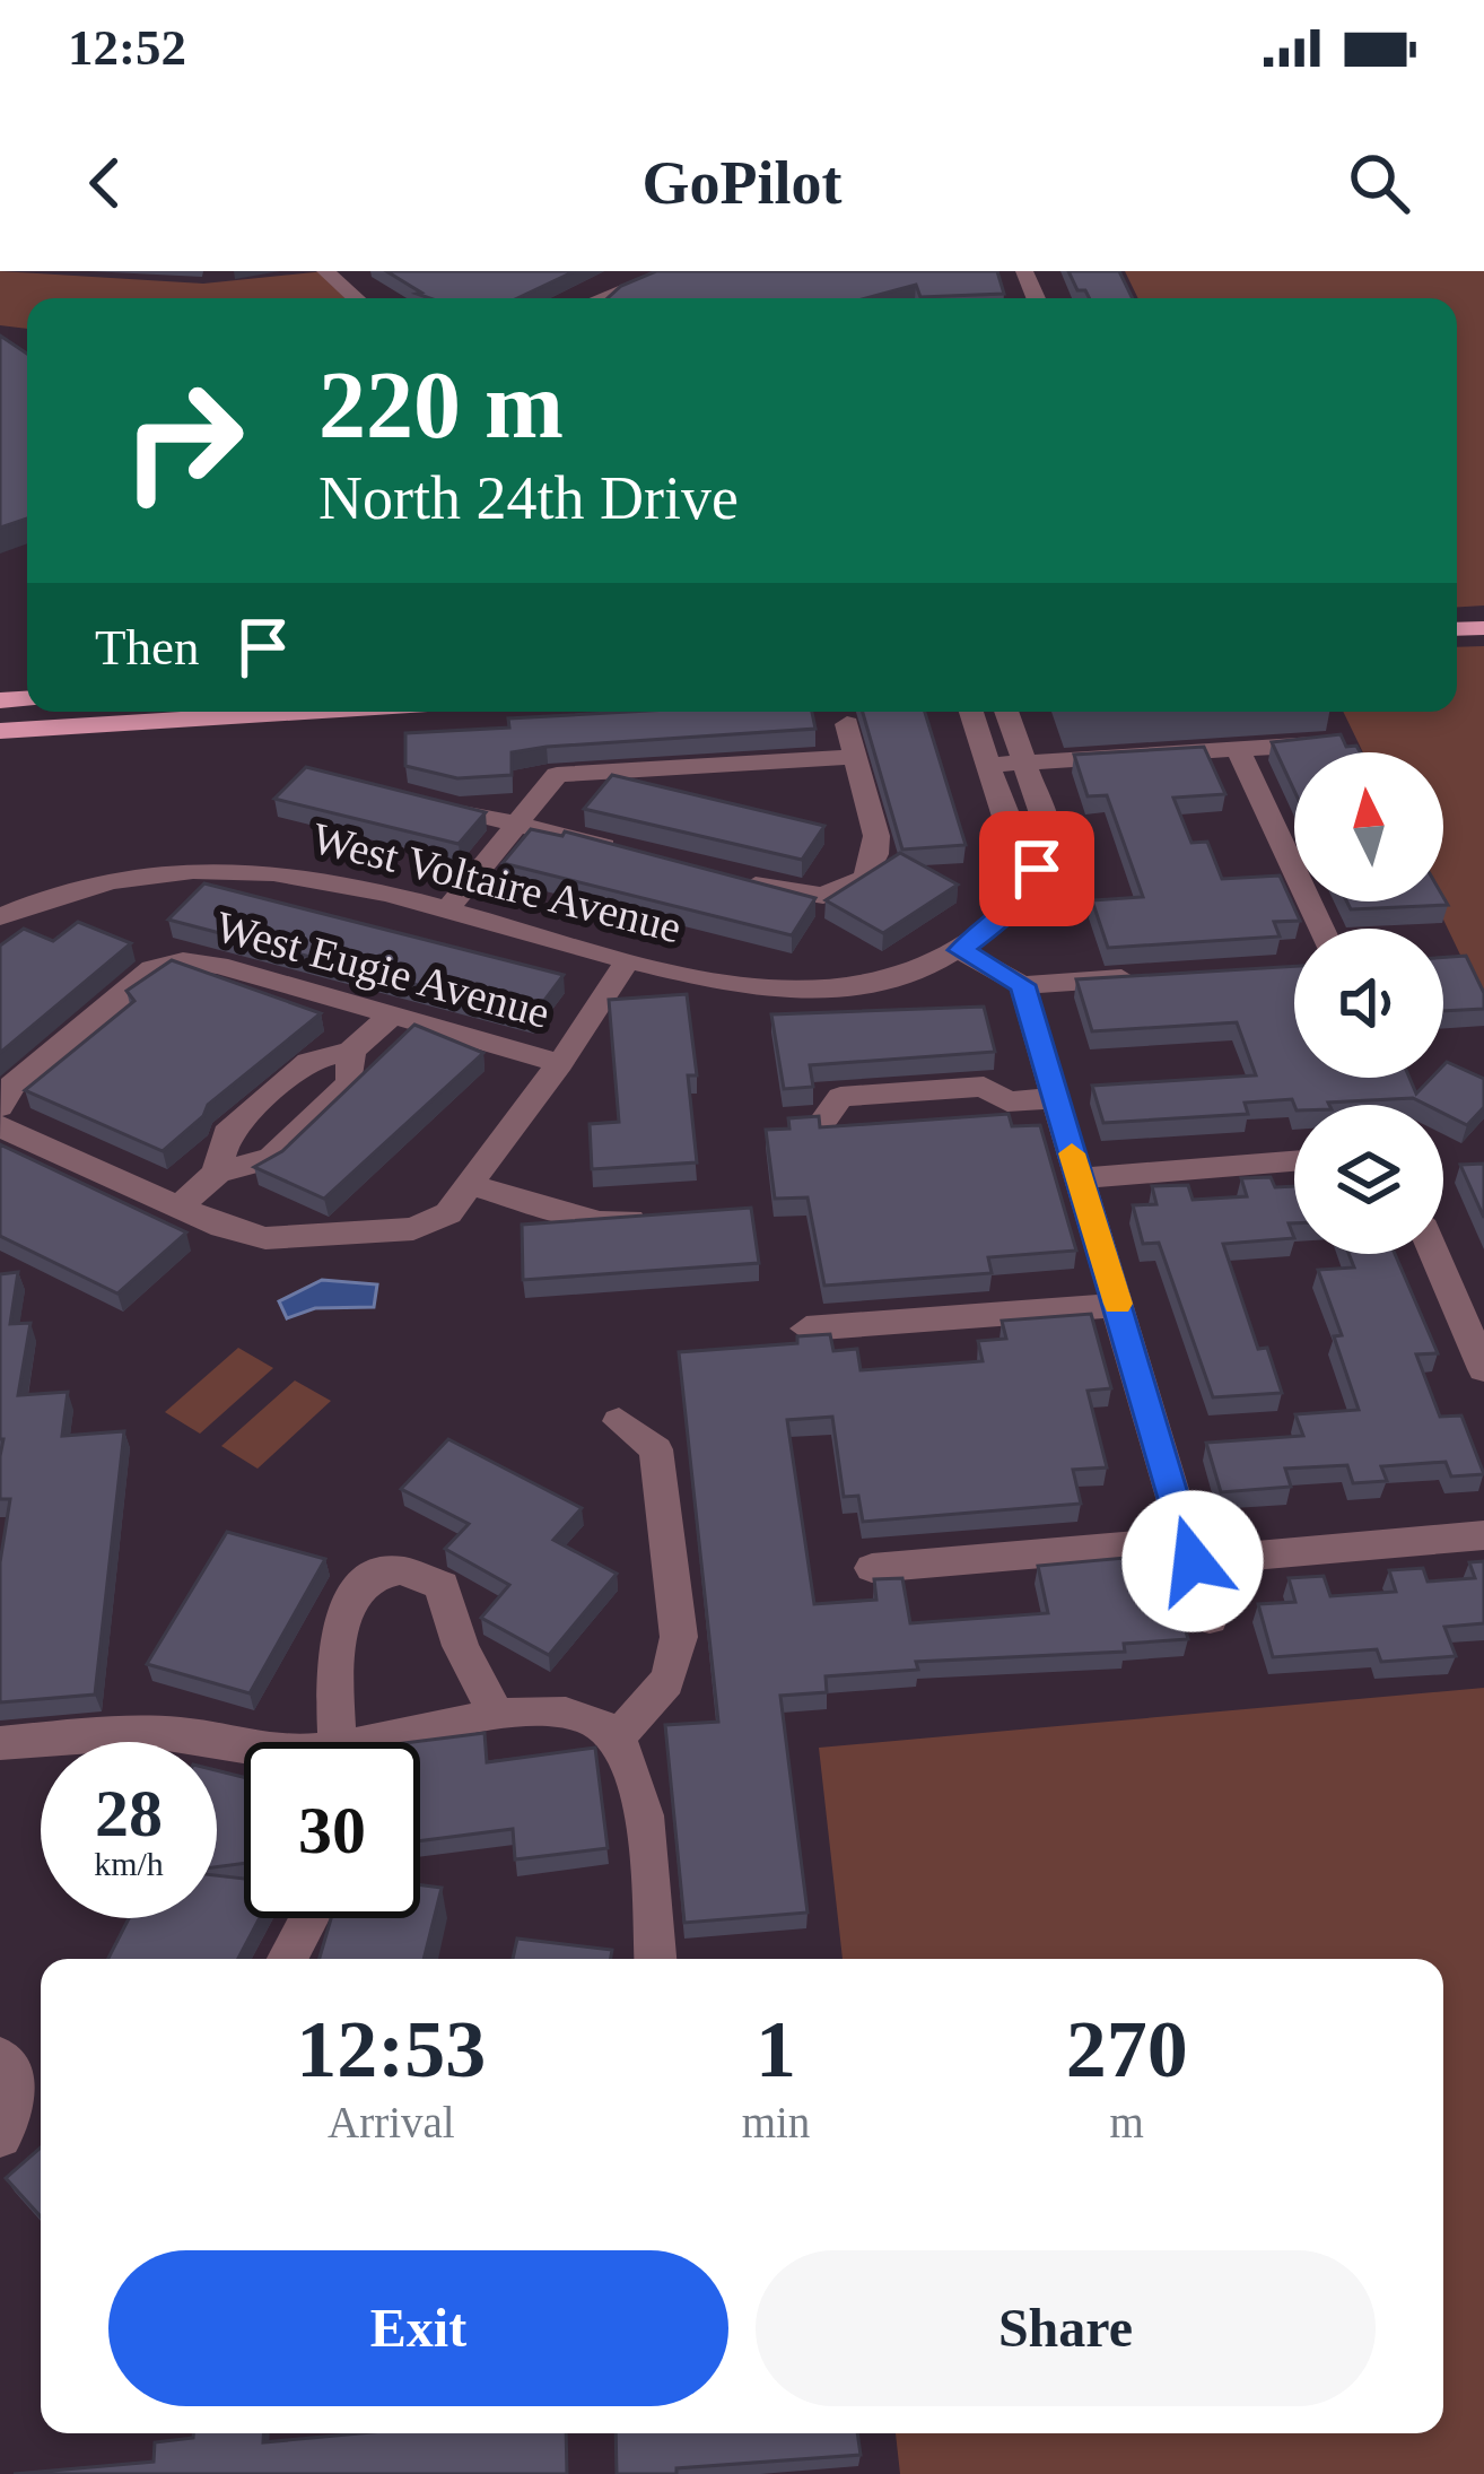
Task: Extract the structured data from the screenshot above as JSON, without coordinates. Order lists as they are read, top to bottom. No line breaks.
{"streets":{"street":["West Voltaire Avenue","West Eugie Avenue"]},"north":"top","page":{"status":"12:52","header":"GoPilot","turn":["220 m","North 24th Drive"],"then":"Then","speed":"28 km/h","limit":"30","eta":["12:53","Arrival","1","min","270","m"],"buttons":["Exit","Share"]}}
